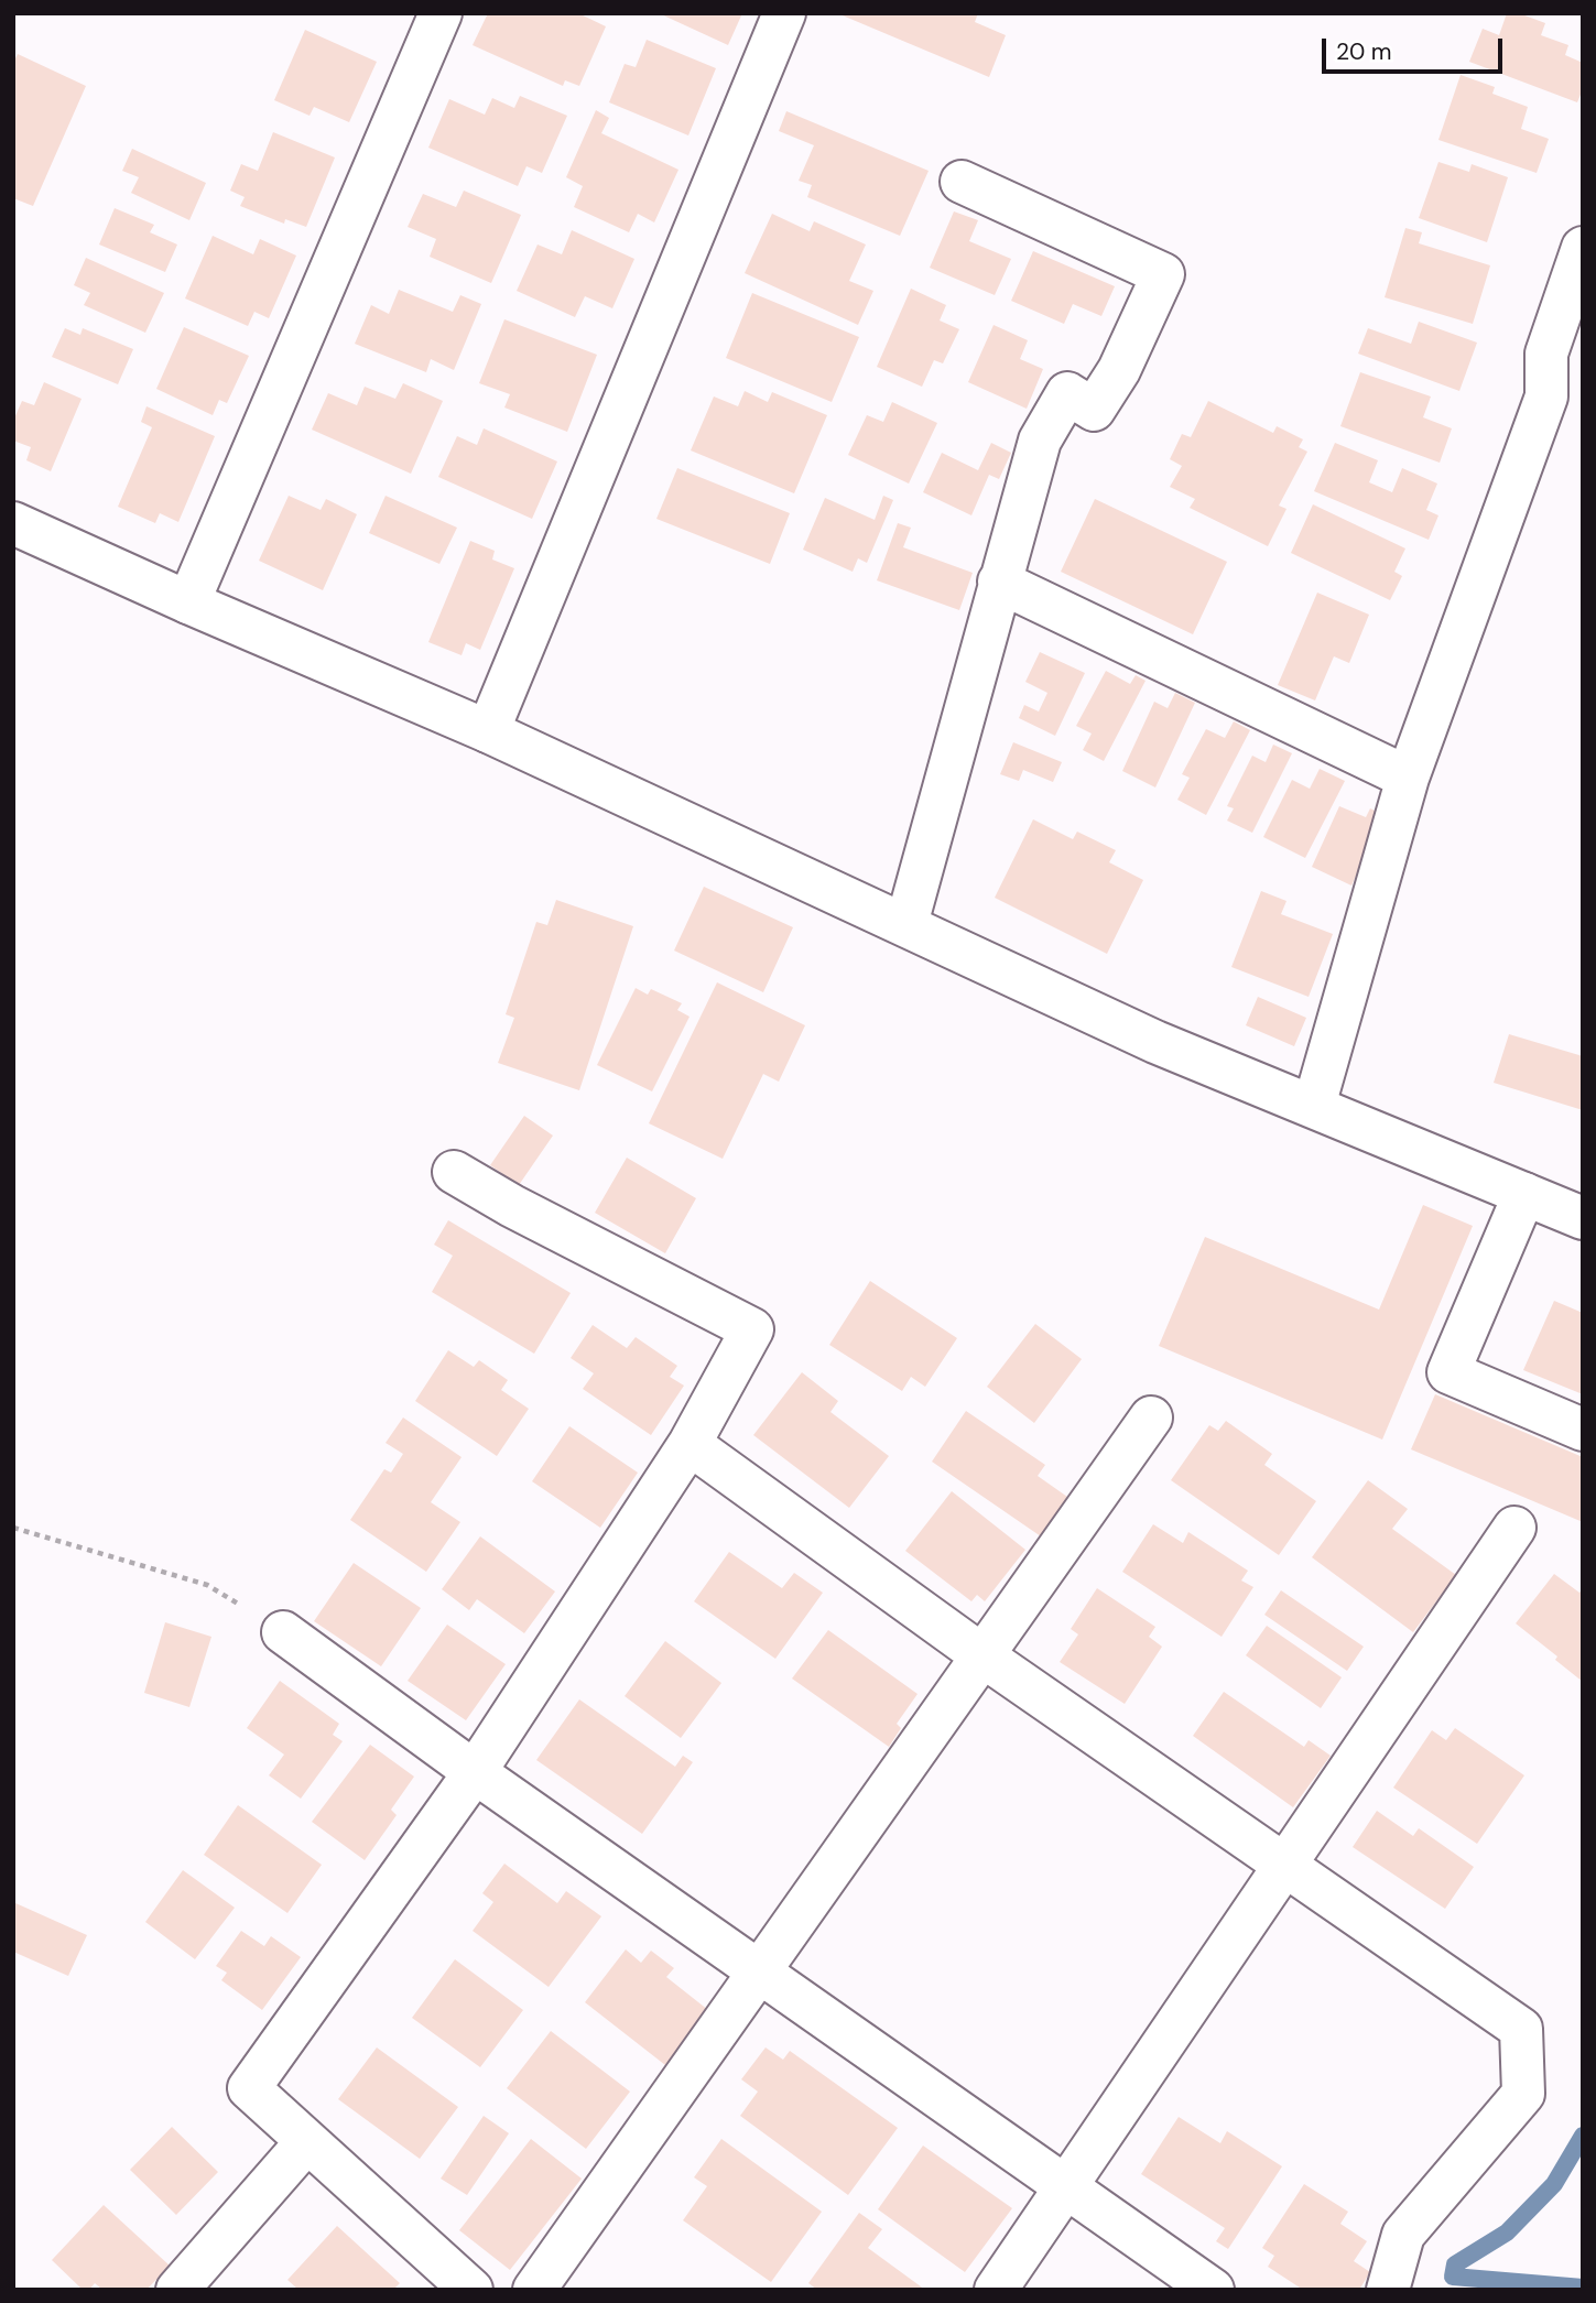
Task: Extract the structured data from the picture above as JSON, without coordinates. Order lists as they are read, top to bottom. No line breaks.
{"scale_bar":"20 m"}
